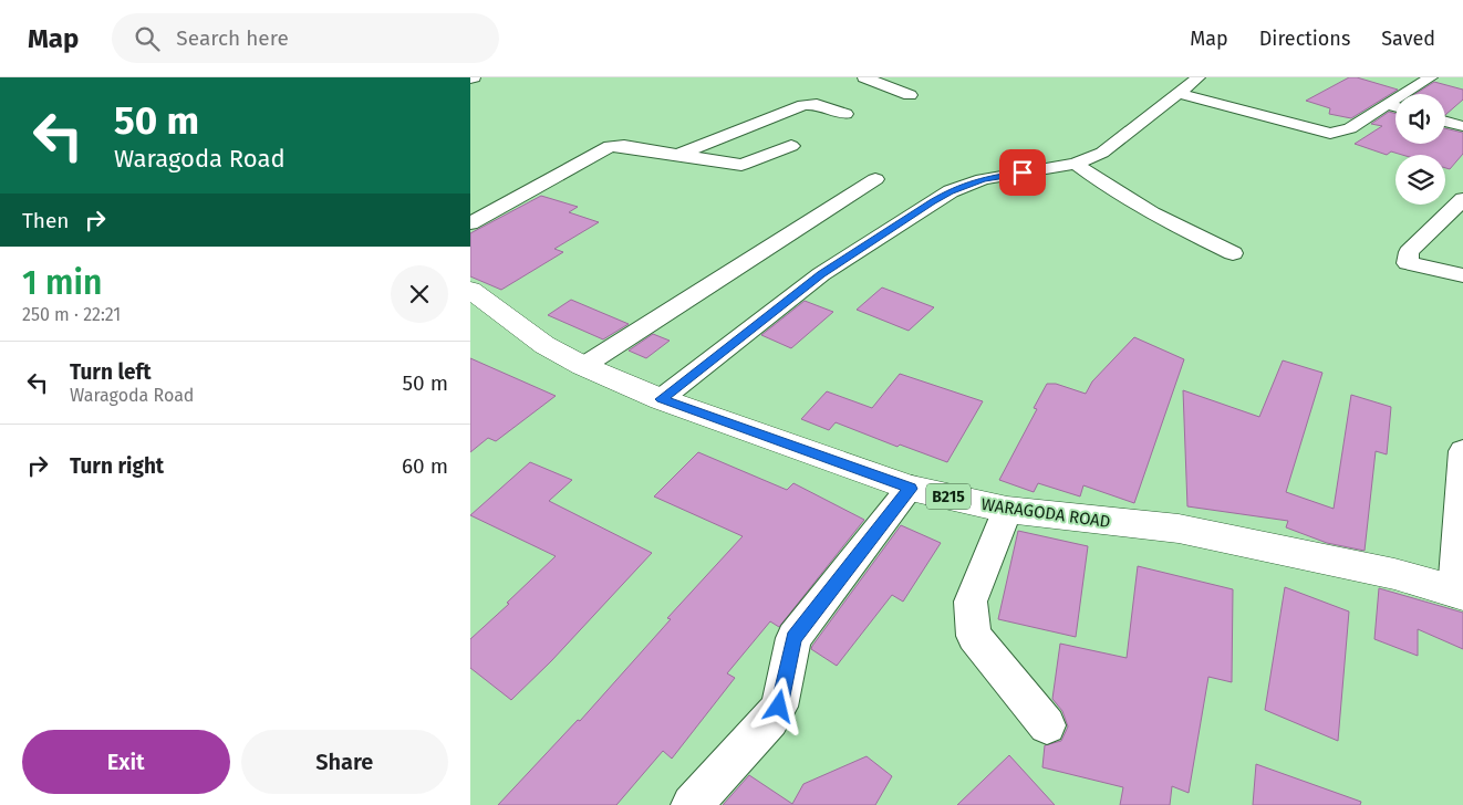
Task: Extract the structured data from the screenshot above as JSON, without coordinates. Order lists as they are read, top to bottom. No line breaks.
{"streets":{"main road":["B215","WARAGODA ROAD"]},"page":{"header":"Map","search":"Search here","nav":["Map","Directions","Saved"],"turn":["50 m","Waragoda Road"],"then":"Then","heading":["1 min","250 m · 22:21"],"list":[{"name":"Turn left","note":"Waragoda Road","value":"50 m"},{"name":"Turn right","value":"60 m"}],"buttons":["Exit","Share"]}}
